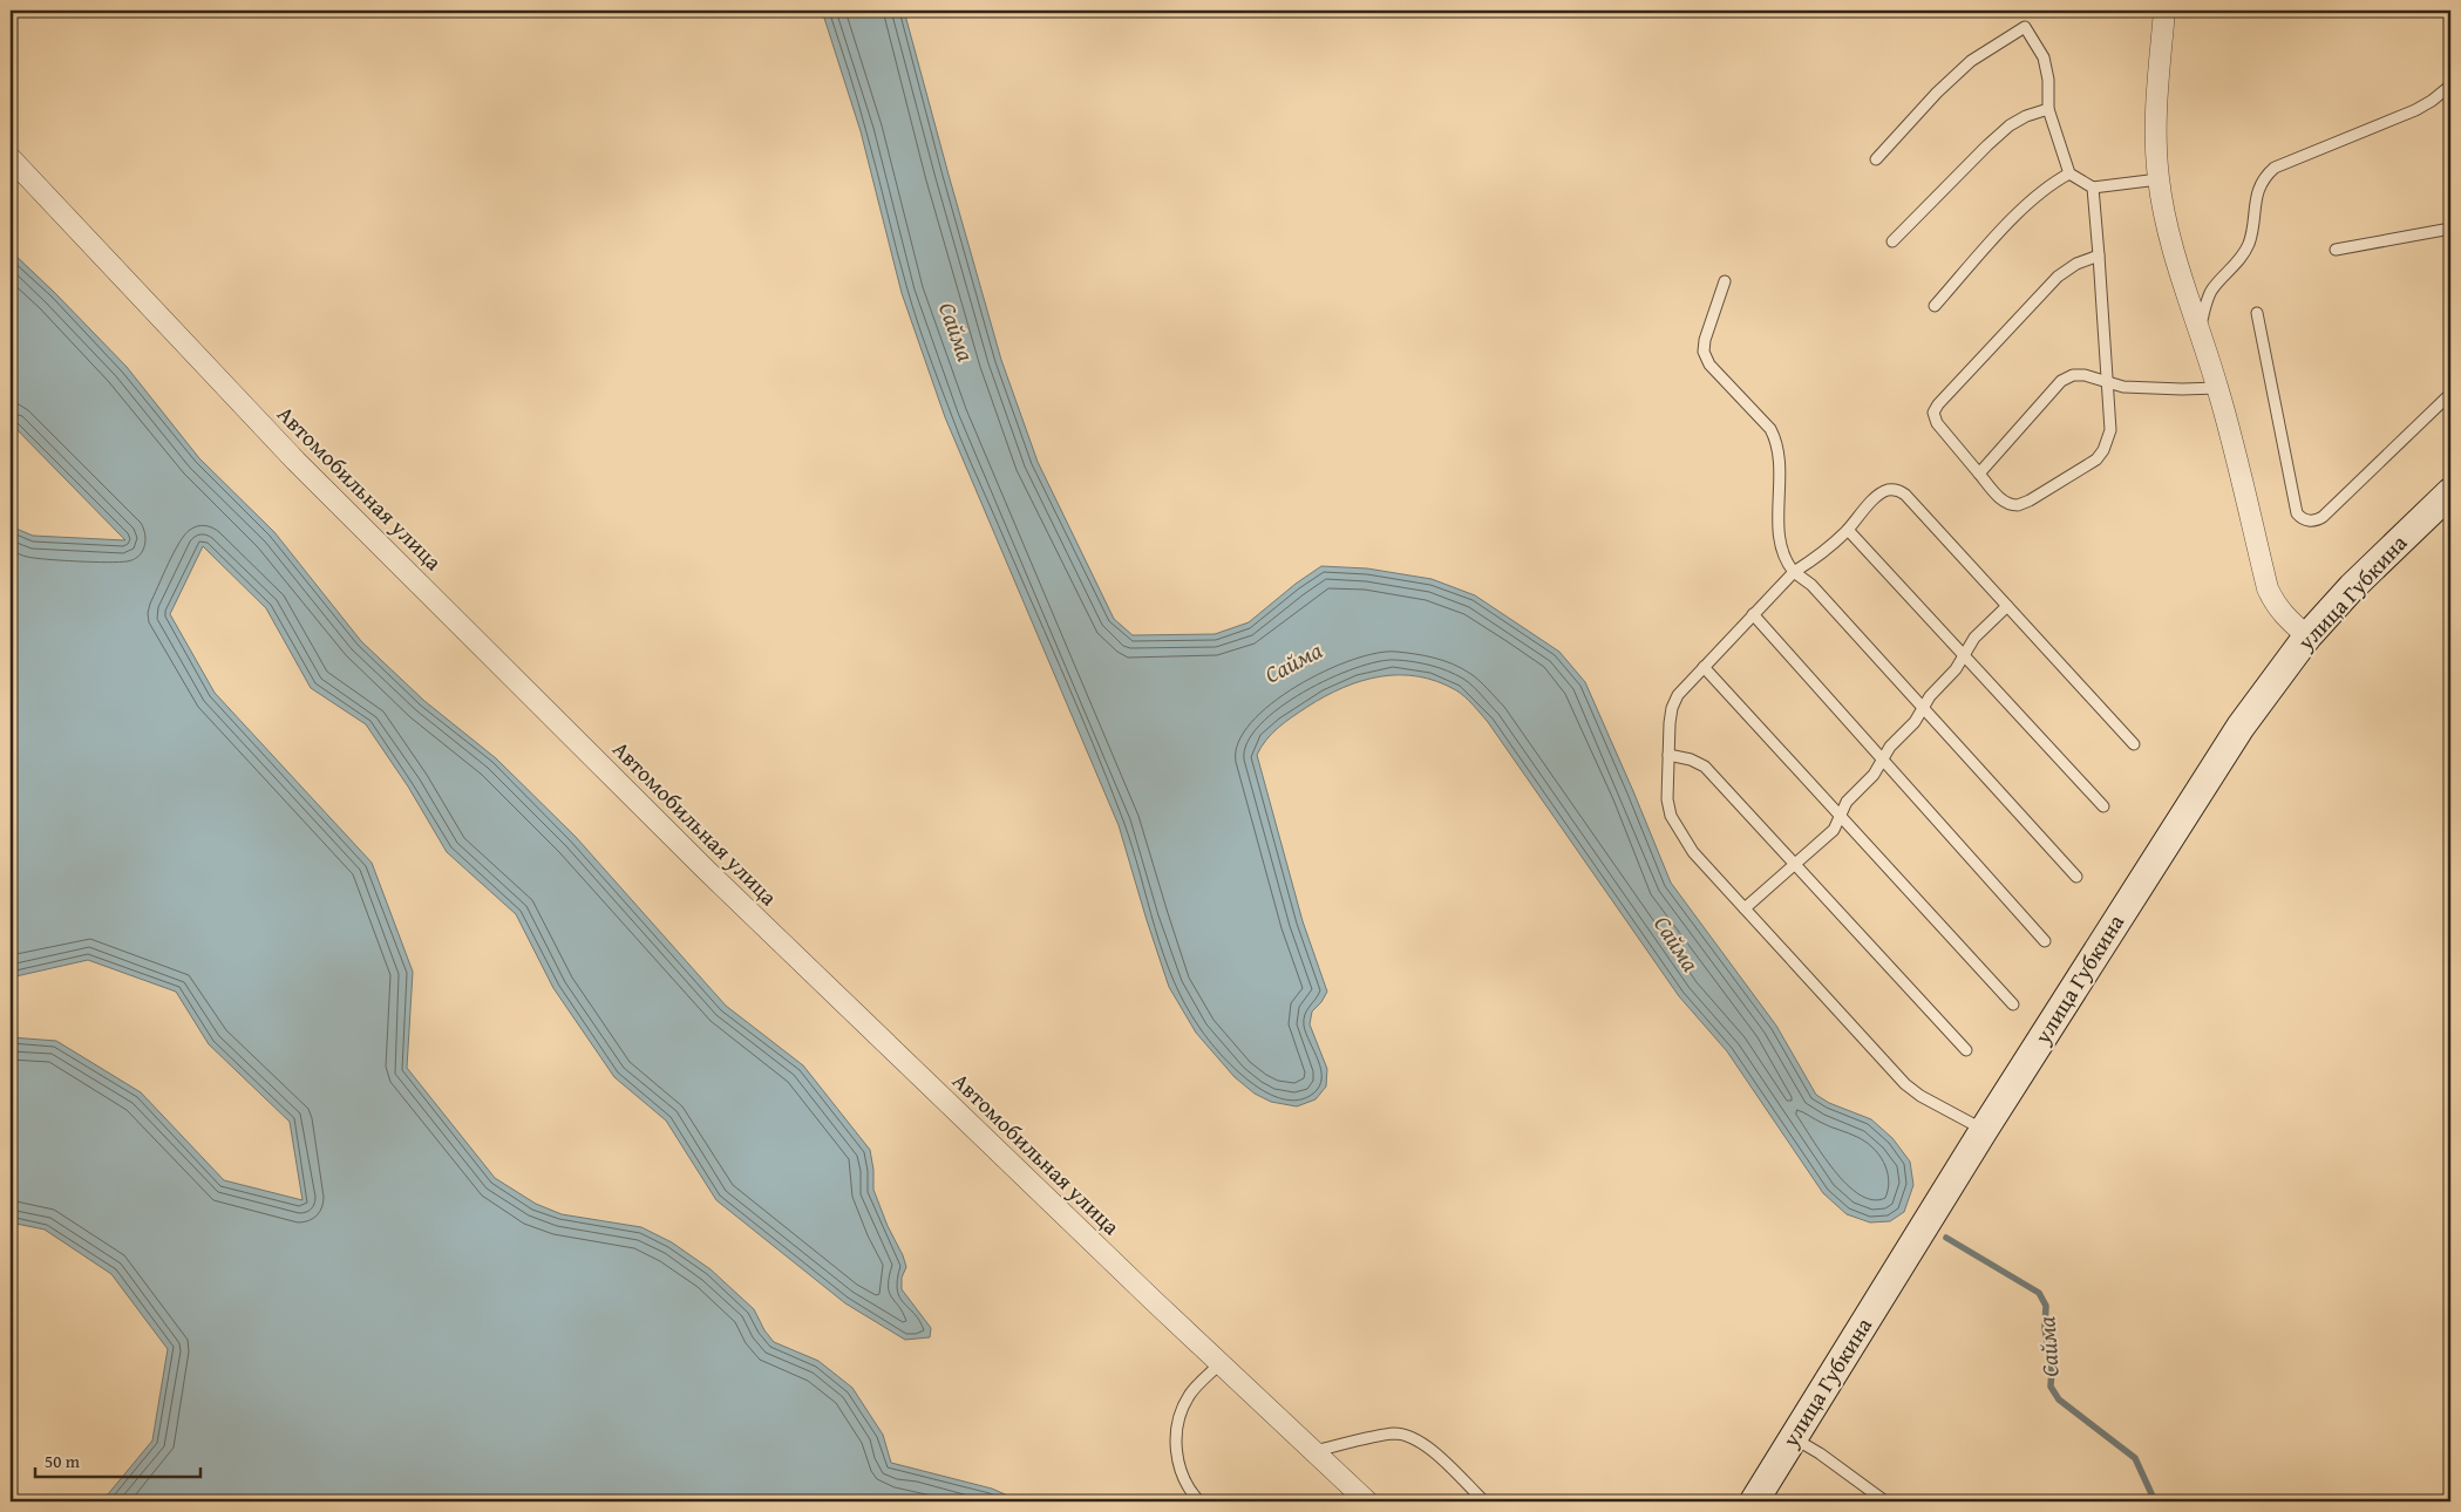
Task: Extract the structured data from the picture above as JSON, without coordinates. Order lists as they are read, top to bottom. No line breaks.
{"streets":{"street":["Автомобильная улица","улица Губкина"]},"water":["Сайма"],"scale_bar":"50 m"}
